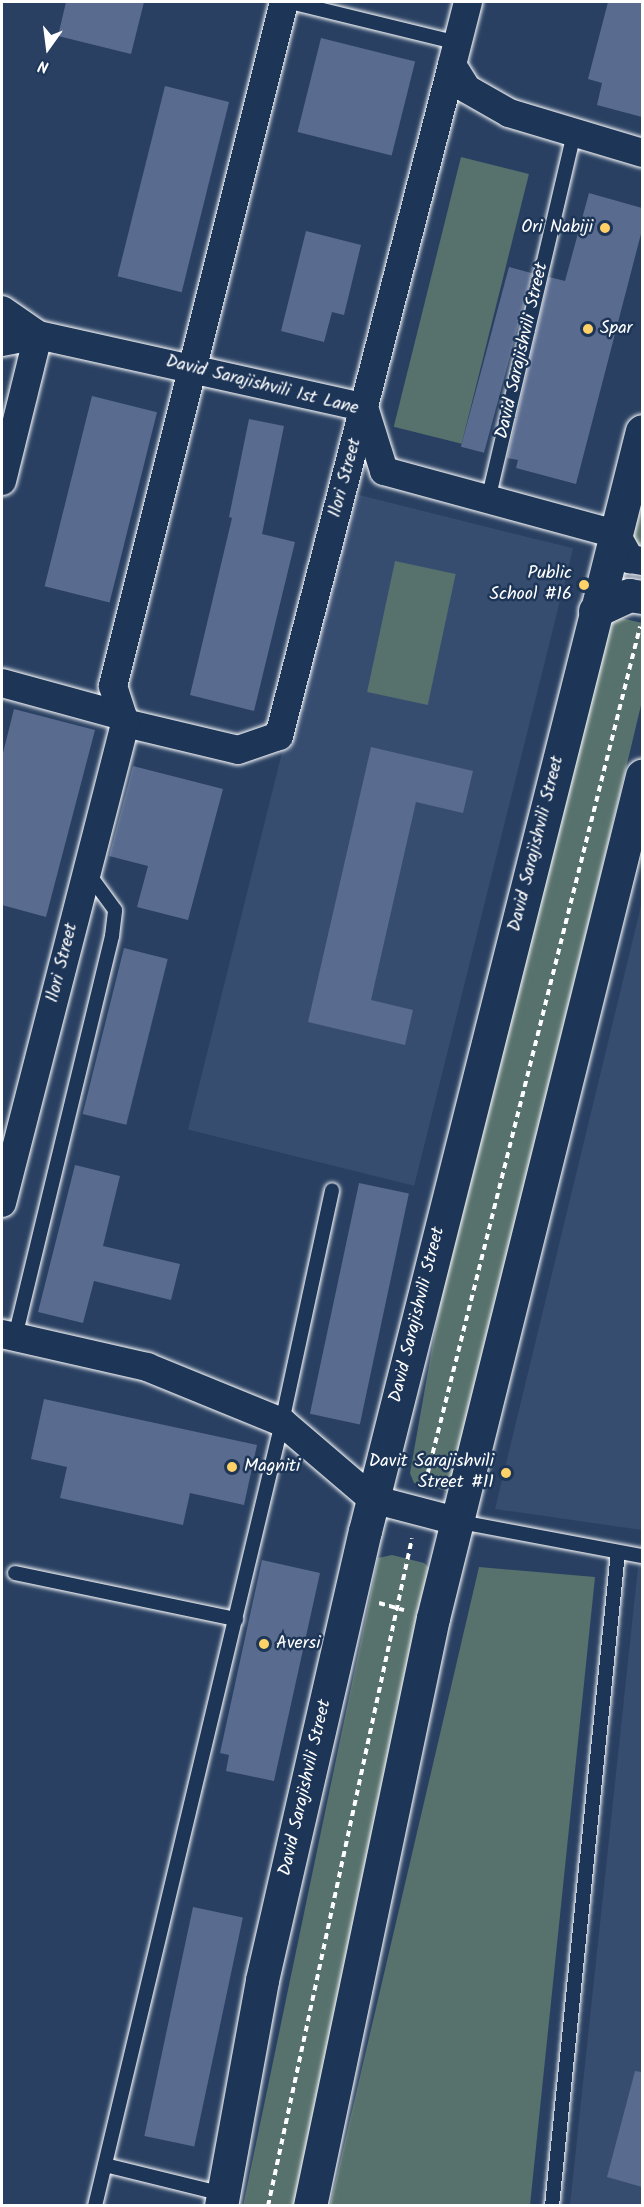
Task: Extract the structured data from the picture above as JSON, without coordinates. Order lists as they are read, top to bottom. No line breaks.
{"streets":{"main road":["David Sarajishvili Street"],"street":["David Sarajishvili 1st Lane","Ilori Street"]},"crossings":[["David Sarajishvili Street","David Sarajishvili 1st Lane"],["David Sarajishvili 1st Lane","Ilori Street"]],"places":["Ori Nabiji","Spar","Public School #16","Magniti","Davit Sarajishvili Street #11","Aversi"],"north":"bottom"}
